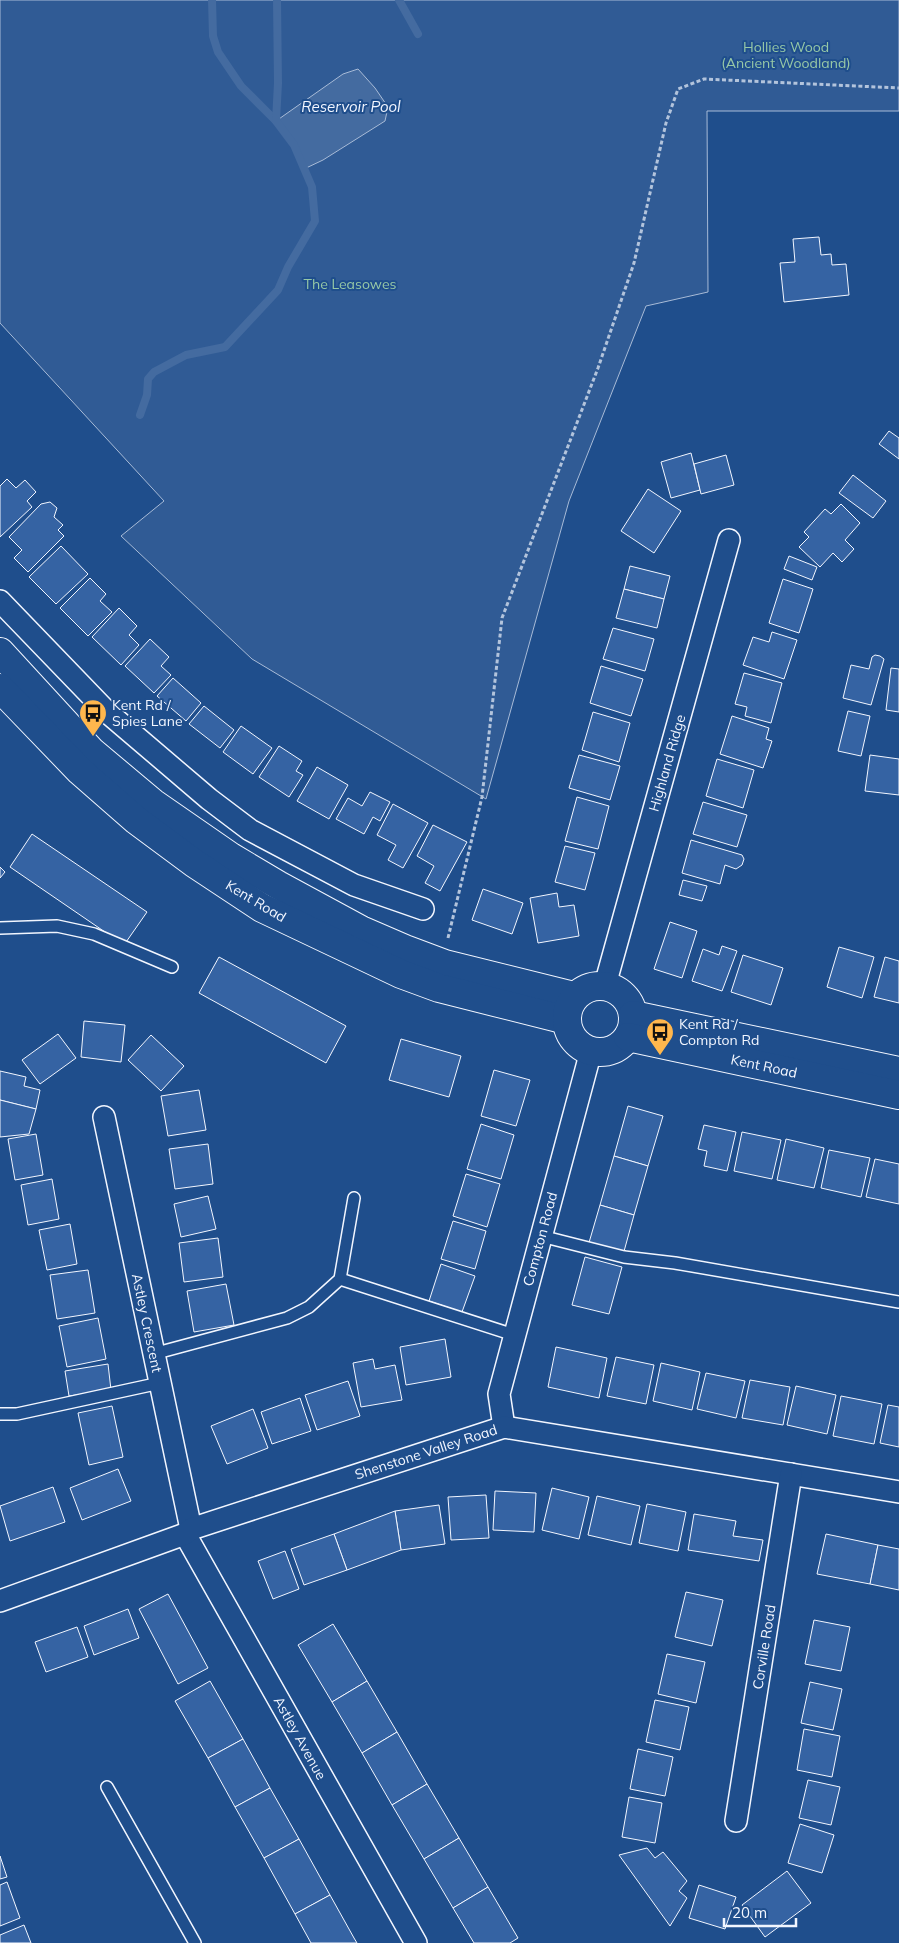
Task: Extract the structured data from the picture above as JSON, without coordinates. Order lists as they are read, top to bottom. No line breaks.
{"streets":{"main road":["Kent Road"],"street":["Highland Ridge","Compton Road","Astley Crescent","Shenstone Valley Road","Corville Road","Astley Avenue"]},"crossings":[["Highland Ridge","Kent Road"],["Highland Ridge","Compton Road"],["Kent Road","Compton Road"],["Compton Road","Shenstone Valley Road"],["Astley Crescent","Shenstone Valley Road"],["Astley Crescent","Astley Avenue"],["Shenstone Valley Road","Corville Road"],["Shenstone Valley Road","Astley Avenue"]],"water":["Reservoir Pool"],"parks":["Hollies Wood (Ancient Woodland)","The Leasowes"],"places":{"bus stop":["Kent Rd / Spies Lane","Kent Rd / Compton Rd"]},"scale_bar":"20 m"}
